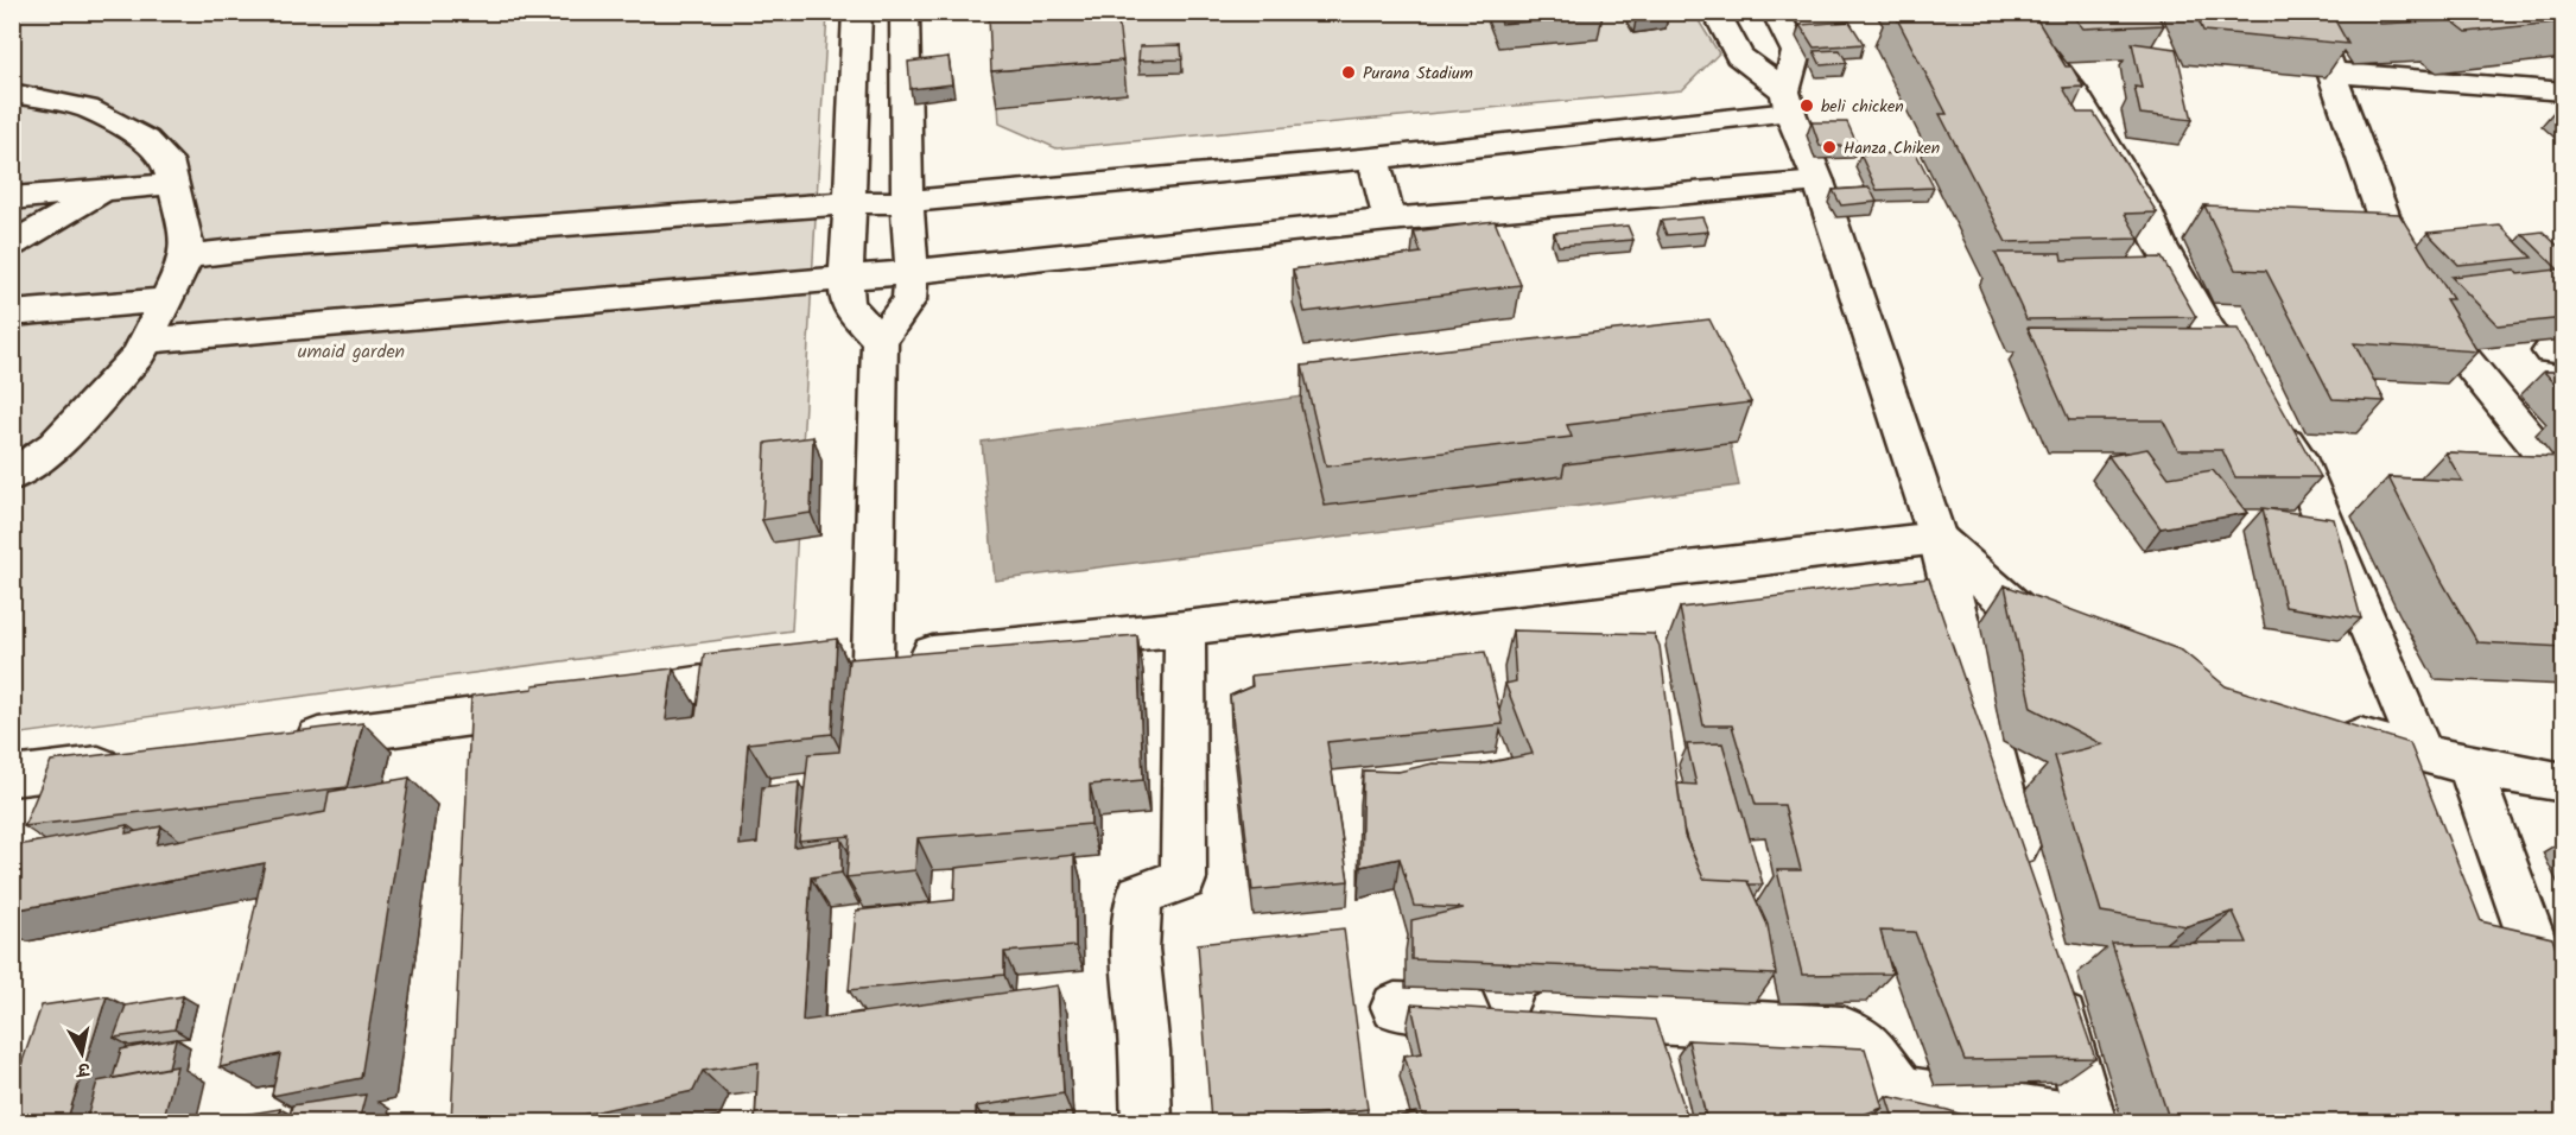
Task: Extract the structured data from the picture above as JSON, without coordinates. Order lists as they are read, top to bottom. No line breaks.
{"parks":["umaid garden"],"places":["Purana Stadium","beli chicken","Hanza Chiken"],"north":"bottom"}
